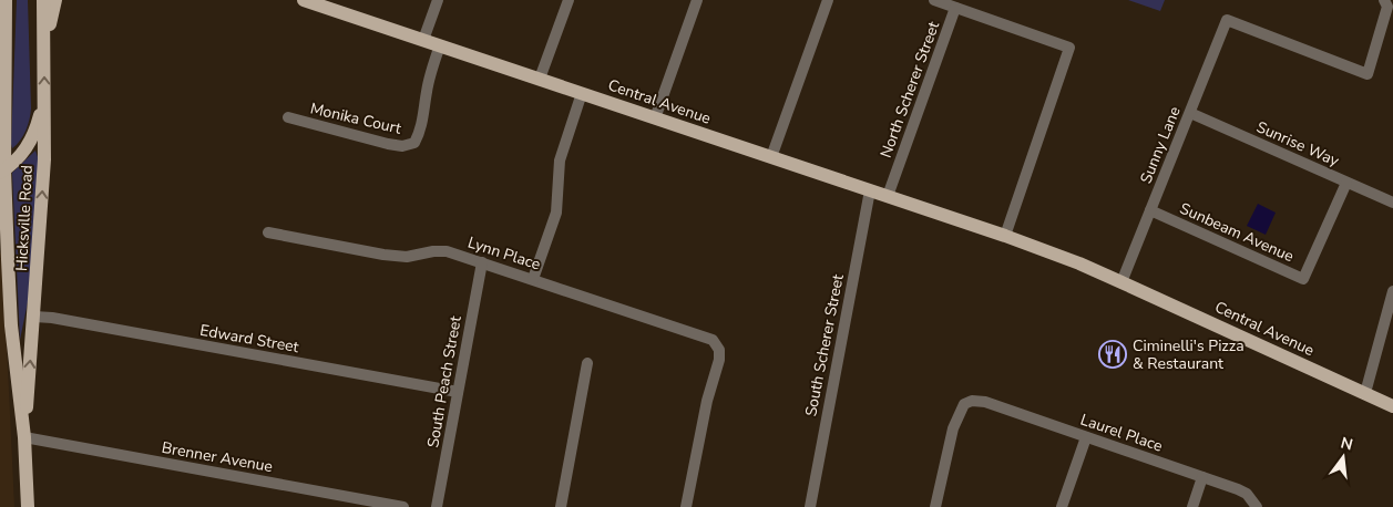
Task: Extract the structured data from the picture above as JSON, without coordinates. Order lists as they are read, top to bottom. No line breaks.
{"streets":{"main road":["Central Avenue","Hicksville Road"],"street":["North Scherer Street","Monika Court","Sunrise Way","Sunny Lane","Sunbeam Avenue","Lynn Place","Edward Street","South Scherer Street","South Peach Street","Laurel Place","Brenner Avenue"]},"crossings":[["North Scherer Street","Central Avenue"],["Central Avenue","Monika Court"],["Central Avenue","Sunny Lane"],["Central Avenue","South Scherer Street"],["Sunrise Way","Sunny Lane"],["Sunrise Way","Sunbeam Avenue"],["Sunny Lane","Sunbeam Avenue"],["Hicksville Road","Edward Street"],["Hicksville Road","Brenner Avenue"],["Lynn Place","South Peach Street"],["Edward Street","South Peach Street"]],"places":{"restaurant":["Ciminelli's Pizza & Restaurant"]},"north":"top"}
